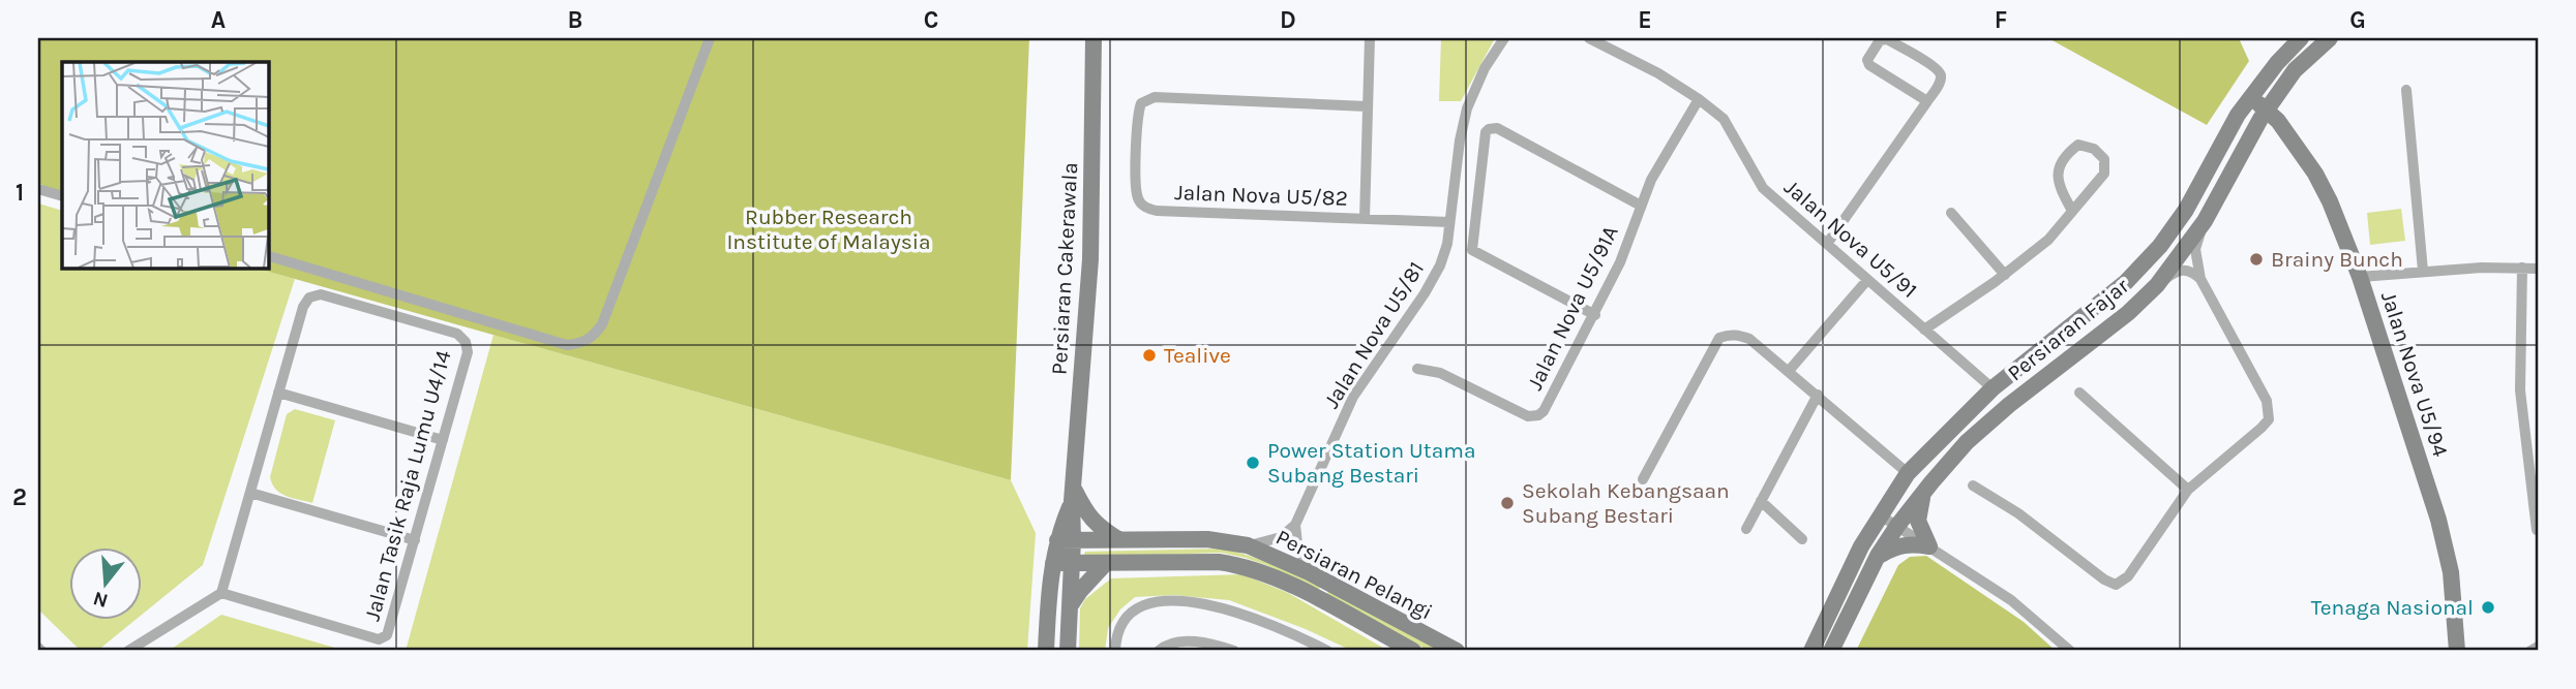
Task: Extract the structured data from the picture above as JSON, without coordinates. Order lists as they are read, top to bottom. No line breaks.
{"streets":{"street":["Jalan Nova U5/82","Jalan Nova U5/91","Persiaran Cakerawala","Jalan Nova U5/91A","Persiaran Fajar","Jalan Nova U5/81","Jalan Nova U5/94","Jalan Tasik Raja Lumu U4/14","Persiaran Pelangi"]},"crossings":[["Jalan Nova U5/82","Jalan Nova U5/81"],["Jalan Nova U5/91","Jalan Nova U5/91A"],["Persiaran Cakerawala","Persiaran Pelangi"],["Persiaran Fajar","Jalan Nova U5/94"]],"parks":["Rubber Research Institute of Malaysia"],"places":["Brainy Bunch","Tealive","Power Station Utama Subang Bestari","Sekolah Kebangsaan Subang Bestari","Tenaga Nasional"],"north":"bottom","grid":{"columns":["A","B","C","D","E","F","G"],"rows":["1","2"]}}
